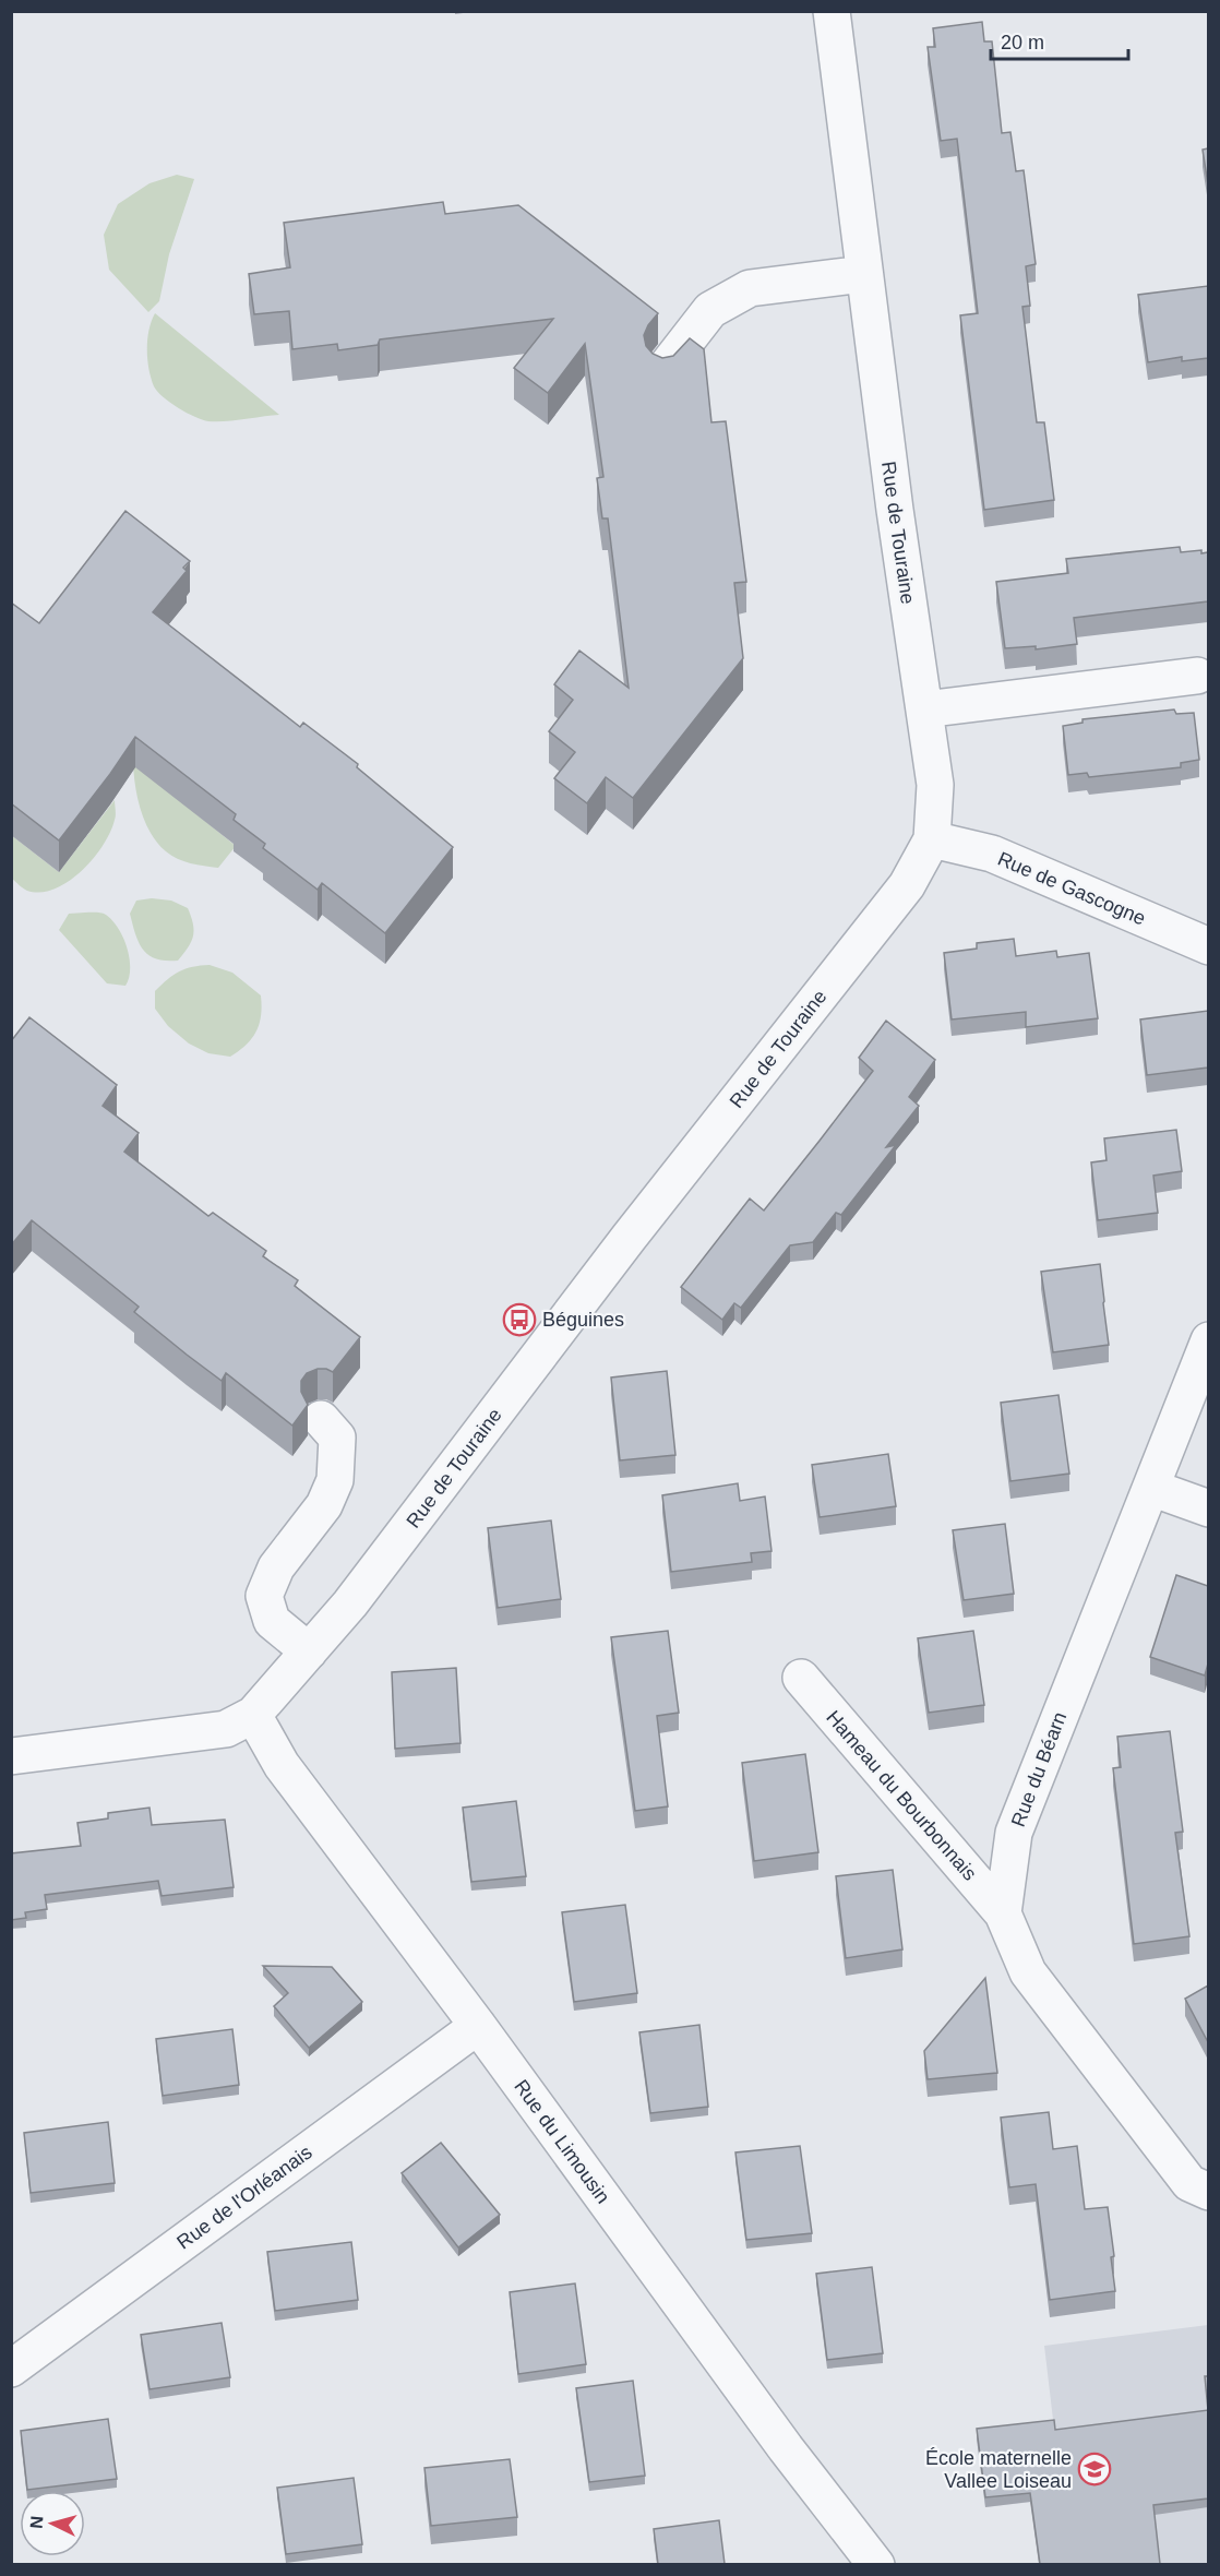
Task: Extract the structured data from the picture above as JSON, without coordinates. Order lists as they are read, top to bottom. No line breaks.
{"streets":{"street":["Rue de Touraine","Rue de Gascogne","Rue du Béarn","Hameau du Bourbonnais","Rue du Limousin","Rue de l'Orléanais"]},"crossings":[["Rue de Touraine","Rue de Gascogne"],["Rue de Touraine","Rue du Limousin"],["Rue du Béarn","Hameau du Bourbonnais"],["Rue du Limousin","Rue de l'Orléanais"]],"places":{"bus stop":["Béguines"],"school or university":["École maternelle Vallee Loiseau"]},"scale_bar":"20 m","north":"left"}
